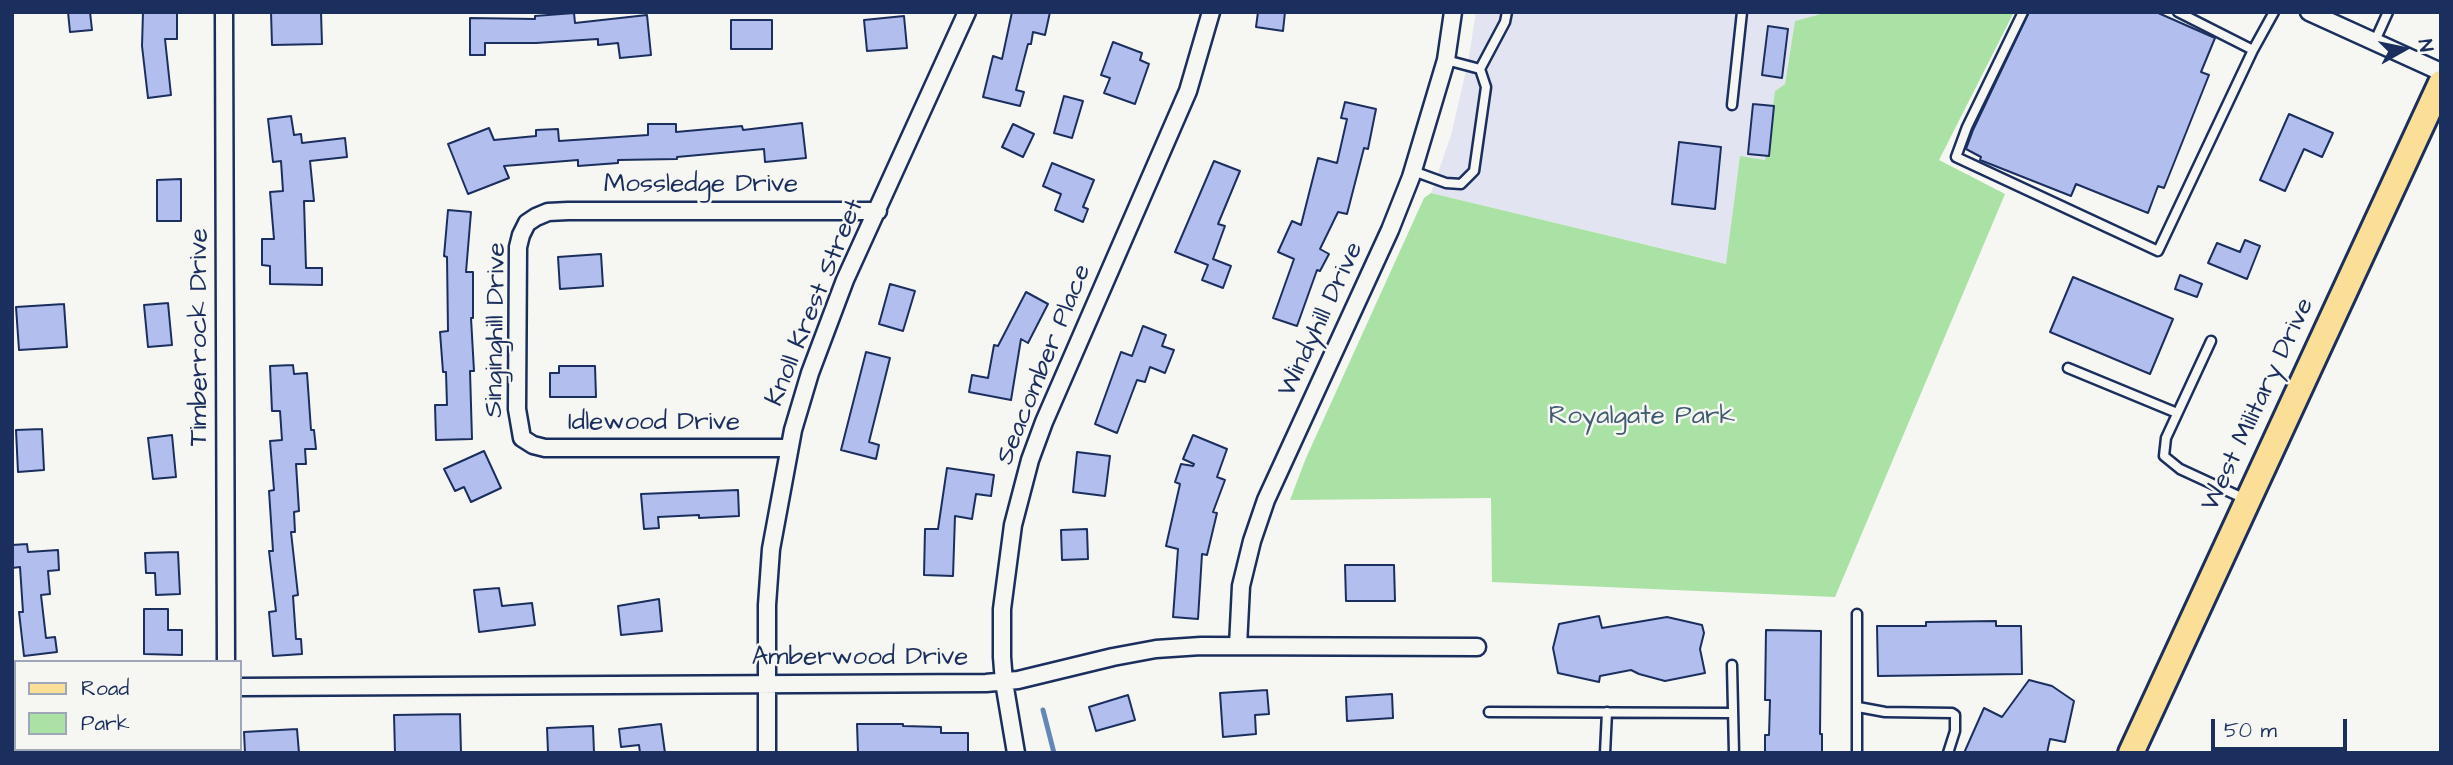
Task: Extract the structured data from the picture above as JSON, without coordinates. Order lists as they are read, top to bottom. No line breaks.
{"streets":{"main road":["West Military Drive"],"street":["Mossledge Drive","Knoll Krest Street","Windyhill Drive","Singinghill Drive","Timberrock Drive","Seacomber Place","Idlewood Drive","Amberwood Drive"]},"crossings":[["Mossledge Drive","Knoll Krest Street"],["Mossledge Drive","Singinghill Drive"],["Knoll Krest Street","Idlewood Drive"],["Knoll Krest Street","Amberwood Drive"],["Windyhill Drive","Amberwood Drive"],["Singinghill Drive","Idlewood Drive"],["Seacomber Place","Amberwood Drive"]],"parks":["Royalgate Park"],"legend":["Road","Park"],"scale_bar":"50 m","north":"right"}
